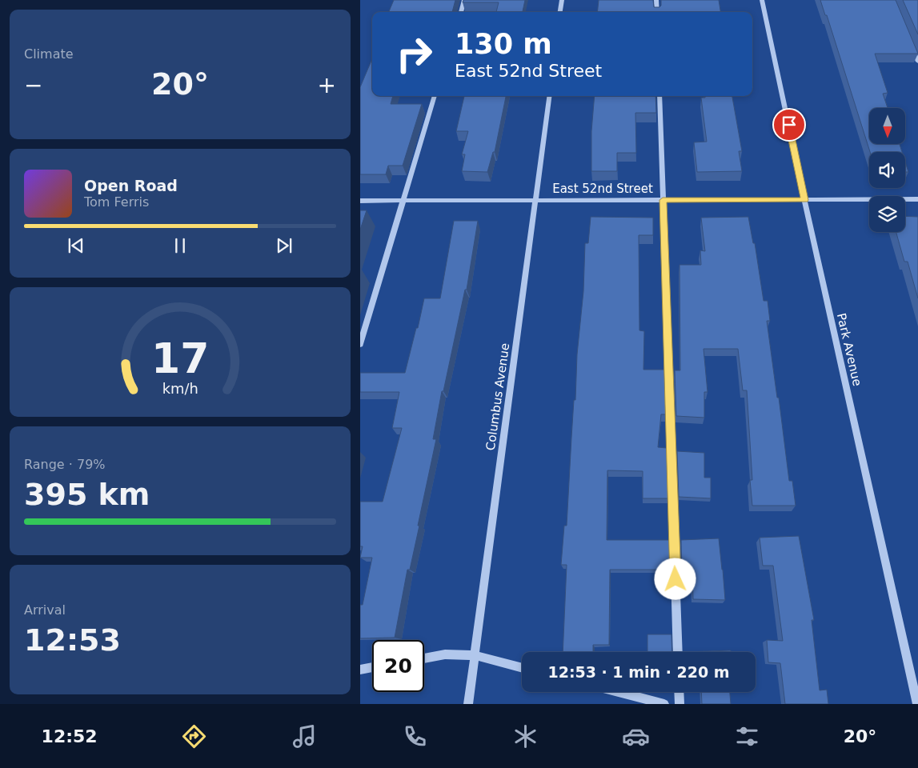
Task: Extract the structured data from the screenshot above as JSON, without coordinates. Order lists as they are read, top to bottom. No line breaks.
{"streets":{"street":["East 52nd Street","Park Avenue","Columbus Avenue"]},"crossings":[["East 52nd Street","Park Avenue"],["East 52nd Street","Columbus Avenue"]],"north":"bottom","page":{"tile":["Climate",["Range · 79%","395 km"],["Arrival","12:53"]],"turn":["130 m","East 52nd Street"],"heat":["−","20°","+"],"song":["Open Road","Tom Ferris"],"limit":"20","trip":"12:53 · 1 min · 220 m","tabs":["12:52","20°"],"gauge":["17","km/h"]}}
